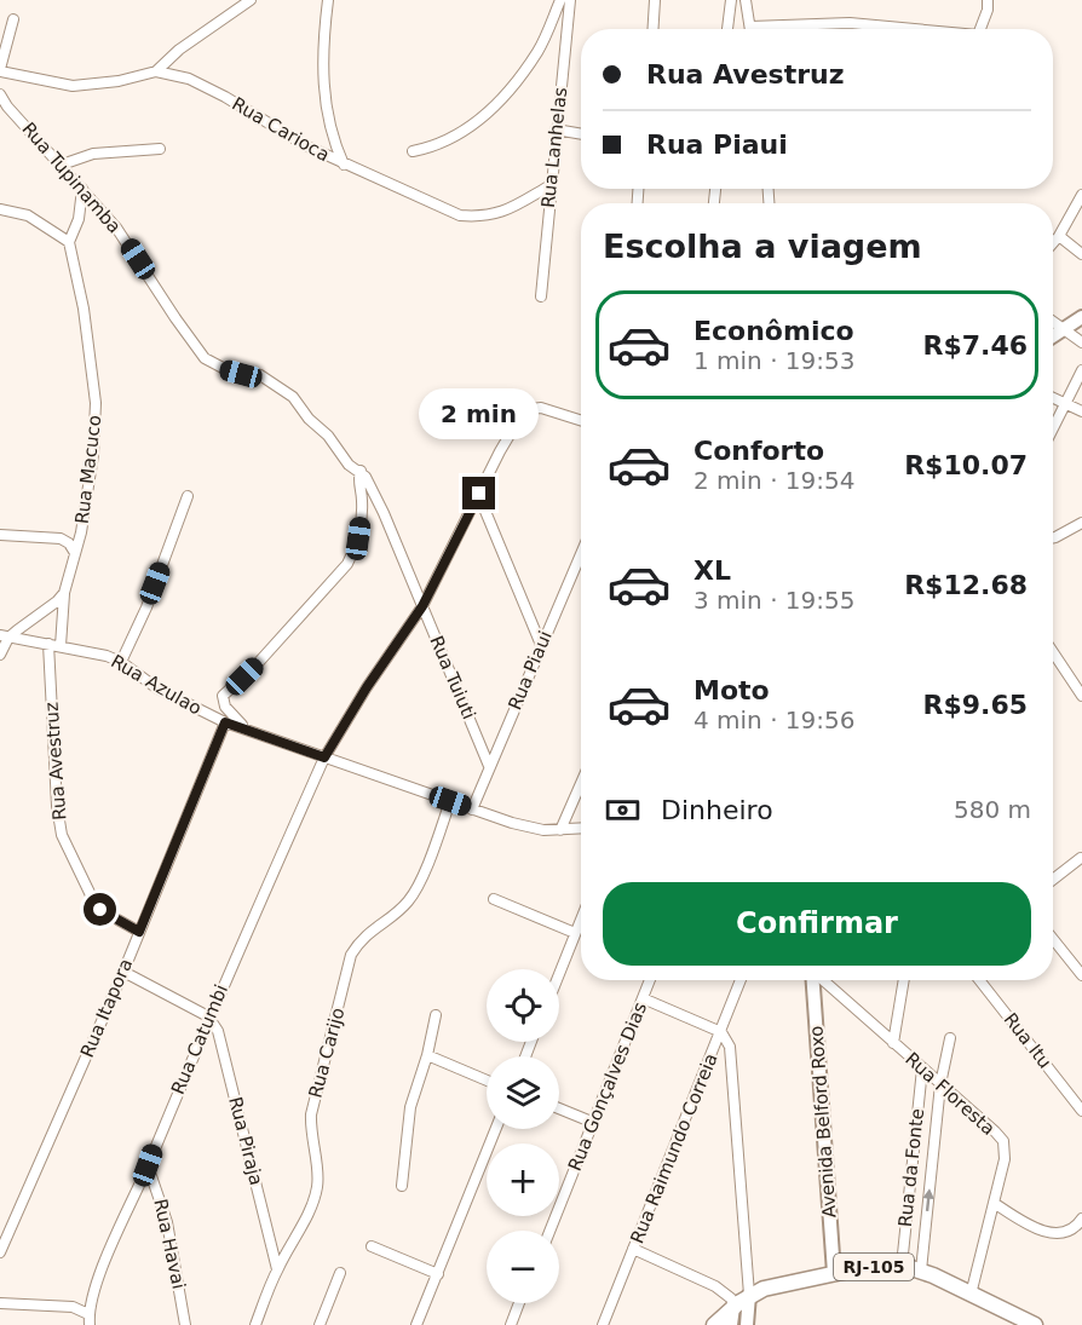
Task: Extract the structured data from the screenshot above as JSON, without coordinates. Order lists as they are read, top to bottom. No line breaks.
{"streets":{"main road":["RJ-105"],"street":["Rua Carioca","Rua Lanhelas","Rua Tupinamba","Rua Macuco","Rua Piaui","Rua Tuiuti","Rua Azulao","Rua Avestruz","Rua Itapora","Rua Catumbi","Rua Itu","Rua Carijo","Rua Gonçalves Dias","Rua Floresta","Avenida Belford Roxo","Rua Piraja","Rua Raimundo Correia","Rua da Fonte","Rua Havai"]},"crossings":[["Rua Carioca","Rua Lanhelas"],["Rua Tupinamba","Rua Tuiuti"],["Rua Macuco","Rua Azulao"],["Rua Piaui","Rua Tuiuti"],["Rua Piaui","Rua Azulao"],["Rua Azulao","Rua Avestruz"],["Rua Azulao","Rua Itapora"],["Rua Azulao","Rua Catumbi"],["Rua Azulao","Rua Carijo"],["Rua Avestruz","Rua Itapora"],["Rua Catumbi","Rua Piraja"],["Rua Catumbi","Rua Havai"],["Rua Carijo","Rua Piraja"],["Rua Floresta","Rua da Fonte"],["Rua Floresta","RJ-105"],["Avenida Belford Roxo","RJ-105"],["Rua da Fonte","RJ-105"]],"page":{"banner":["Rua Avestruz","Rua Piaui"],"heading":"Escolha a viagem","list":[{"name":"Econômico","note":"1 min · 19:53","value":"R$7.46"},{"name":"Conforto","note":"2 min · 19:54","value":"R$10.07"},{"name":"XL","note":"3 min · 19:55","value":"R$12.68"},{"name":"Moto","note":"4 min · 19:56","value":"R$9.65"}],"bubble":"2 min","pay":["Dinheiro","580 m"],"buttons":"Confirmar","map_buttons":["+","−"]}}
